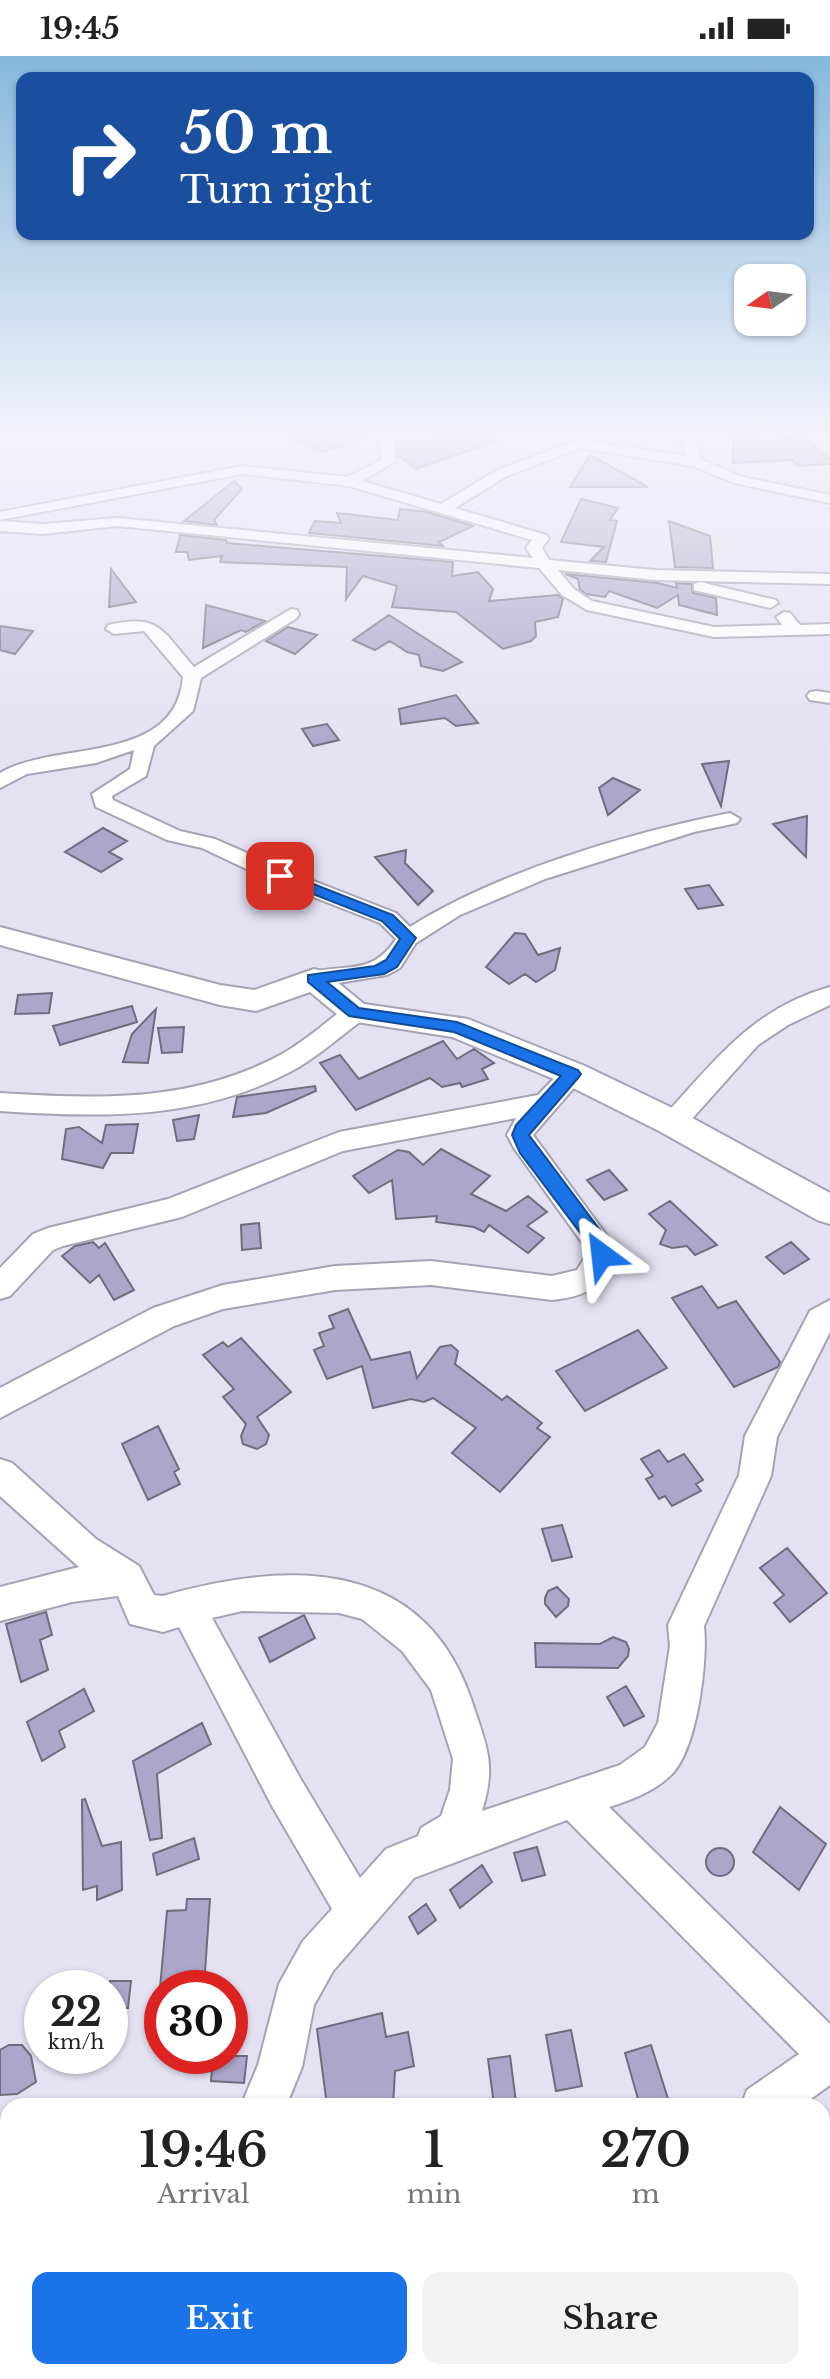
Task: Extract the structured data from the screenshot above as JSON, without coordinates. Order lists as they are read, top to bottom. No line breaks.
{"north":"left","page":{"status":"19:45","turn":["50 m","Turn right"],"speed":"22 km/h","limit":"30","eta":["19:46","Arrival","1","min","270","m"],"buttons":["Exit","Share"]}}
